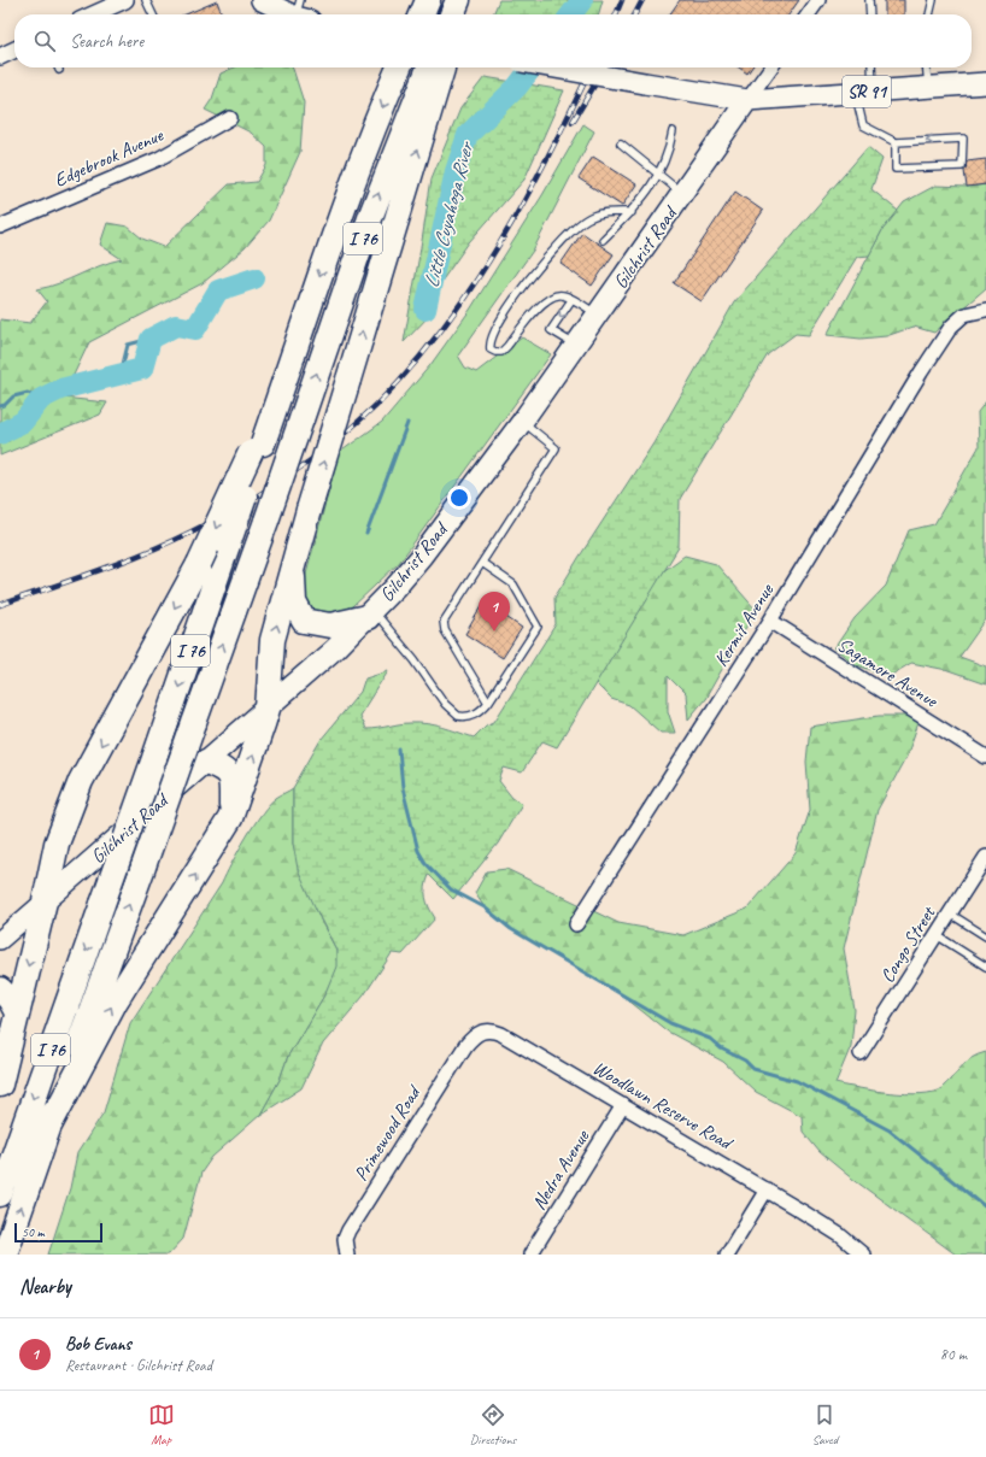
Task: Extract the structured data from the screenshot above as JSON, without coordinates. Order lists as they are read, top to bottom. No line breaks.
{"streets":{"highway":["I 76"],"main road":["SR 91","Gilchrist Road"],"street":["Edgebrook Avenue","Kermit Avenue","Sagamore Avenue","Congo Street","Woodlawn Reserve Road","Primewood Road","Nedra Avenue"]},"crossings":[["SR 91","Gilchrist Road"],["Kermit Avenue","Sagamore Avenue"],["Woodlawn Reserve Road","Primewood Road"],["Woodlawn Reserve Road","Nedra Avenue"]],"water":["Little Cuyahoga River"],"scale_bar":"50 m","page":{"search":"Search here","pins":"1","scale":"50 m","heading":"Nearby","list":[{"mark":"1","name":"Bob Evans","note":"Restaurant · Gilchrist Road","value":"80 m"}],"nav":["Map","Directions","Saved"]}}
